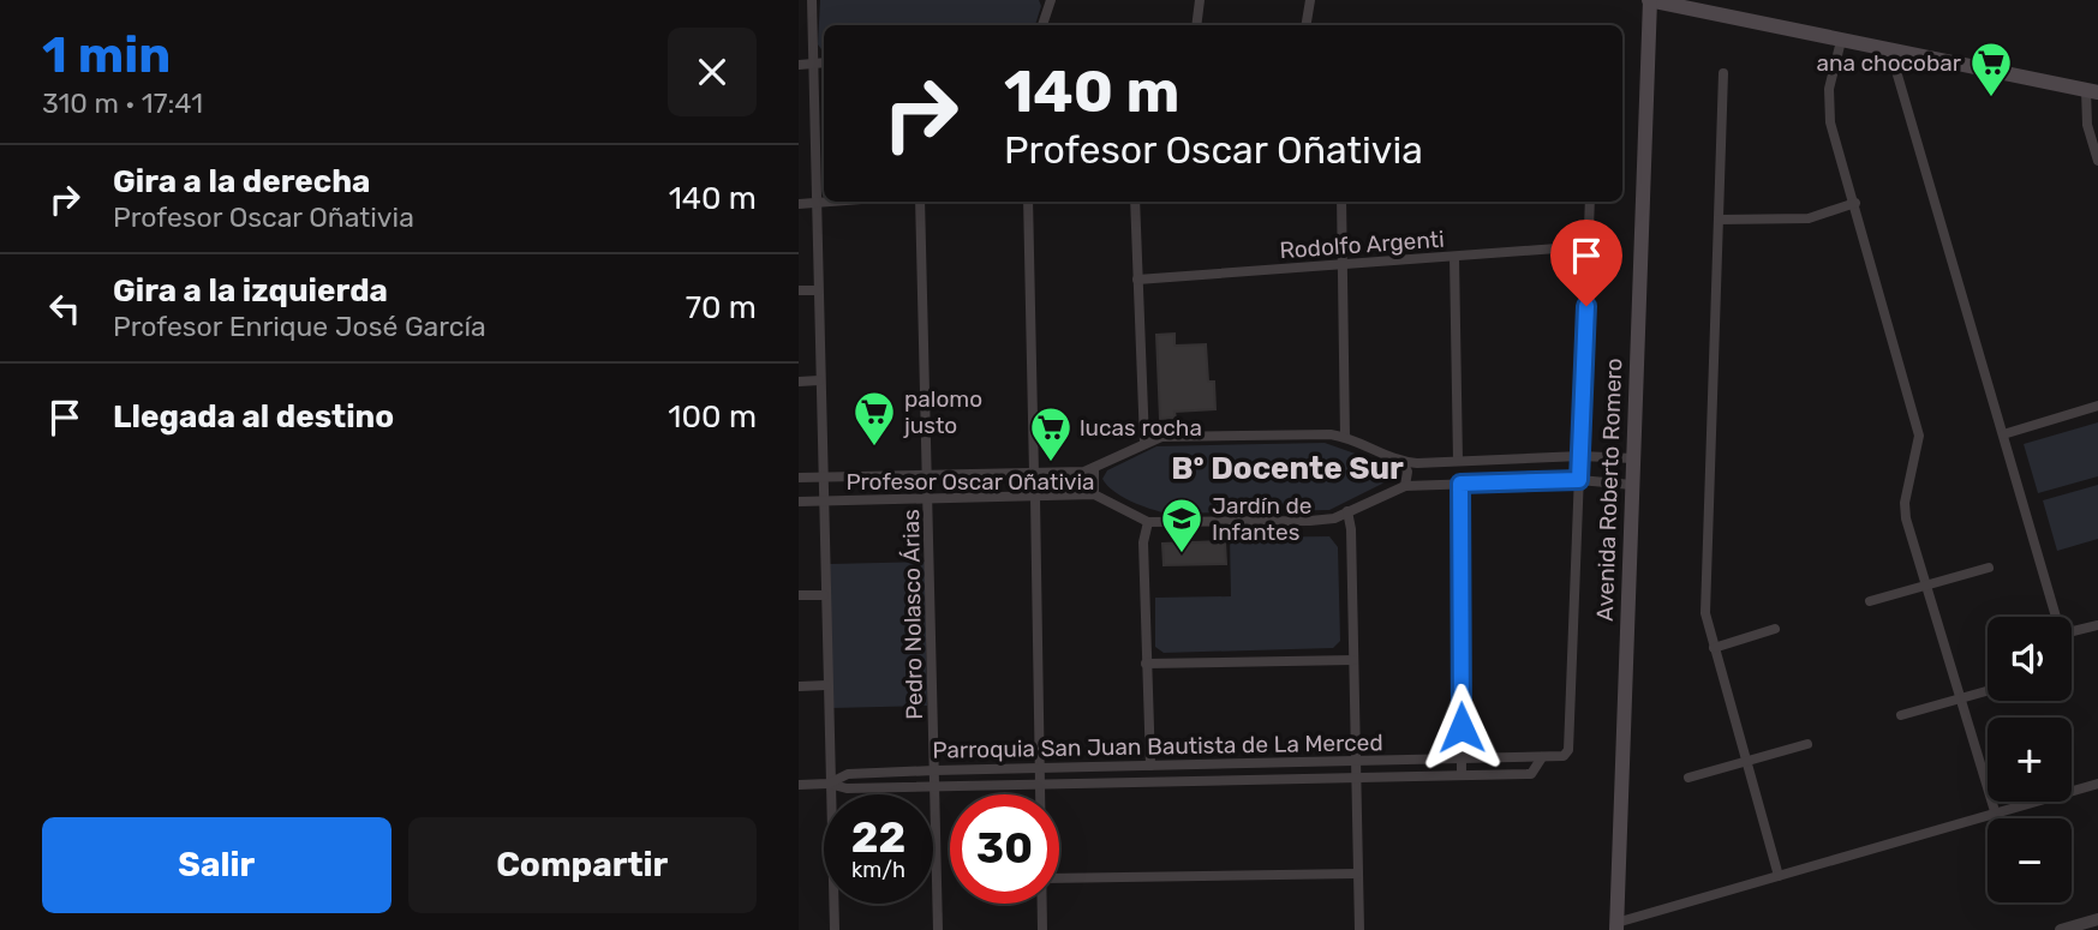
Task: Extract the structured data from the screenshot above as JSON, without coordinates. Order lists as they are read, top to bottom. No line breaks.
{"streets":{"main road":["Avenida Roberto Romero"],"street":["Rodolfo Argenti","Profesor Oscar Oñativia","Pedro Nolasco Árias","Parroquia San Juan Bautista de La Merced"]},"crossings":[["Profesor Oscar Oñativia","Avenida Roberto Romero"],["Profesor Oscar Oñativia","Pedro Nolasco Árias"],["Profesor Oscar Oñativia","Parroquia San Juan Bautista de La Merced"],["Pedro Nolasco Árias","Parroquia San Juan Bautista de La Merced"]],"districts":["Bº Docente Sur"],"places":{"supermarket":["ana chocobar","palomo justo","lucas rocha"],"school or university":["Jardín de Infantes"]},"page":{"heading":["1 min","310 m · 17:41"],"turn":["140 m","Profesor Oscar Oñativia"],"list":[{"name":"Gira a la derecha","note":"Profesor Oscar Oñativia","value":"140 m"},{"name":"Gira a la izquierda","note":"Profesor Enrique José García","value":"70 m"},{"name":"Llegada al destino","value":"100 m"}],"map_buttons":["+","−"],"speed":"22 km/h","limit":"30","buttons":["Salir","Compartir"]}}
